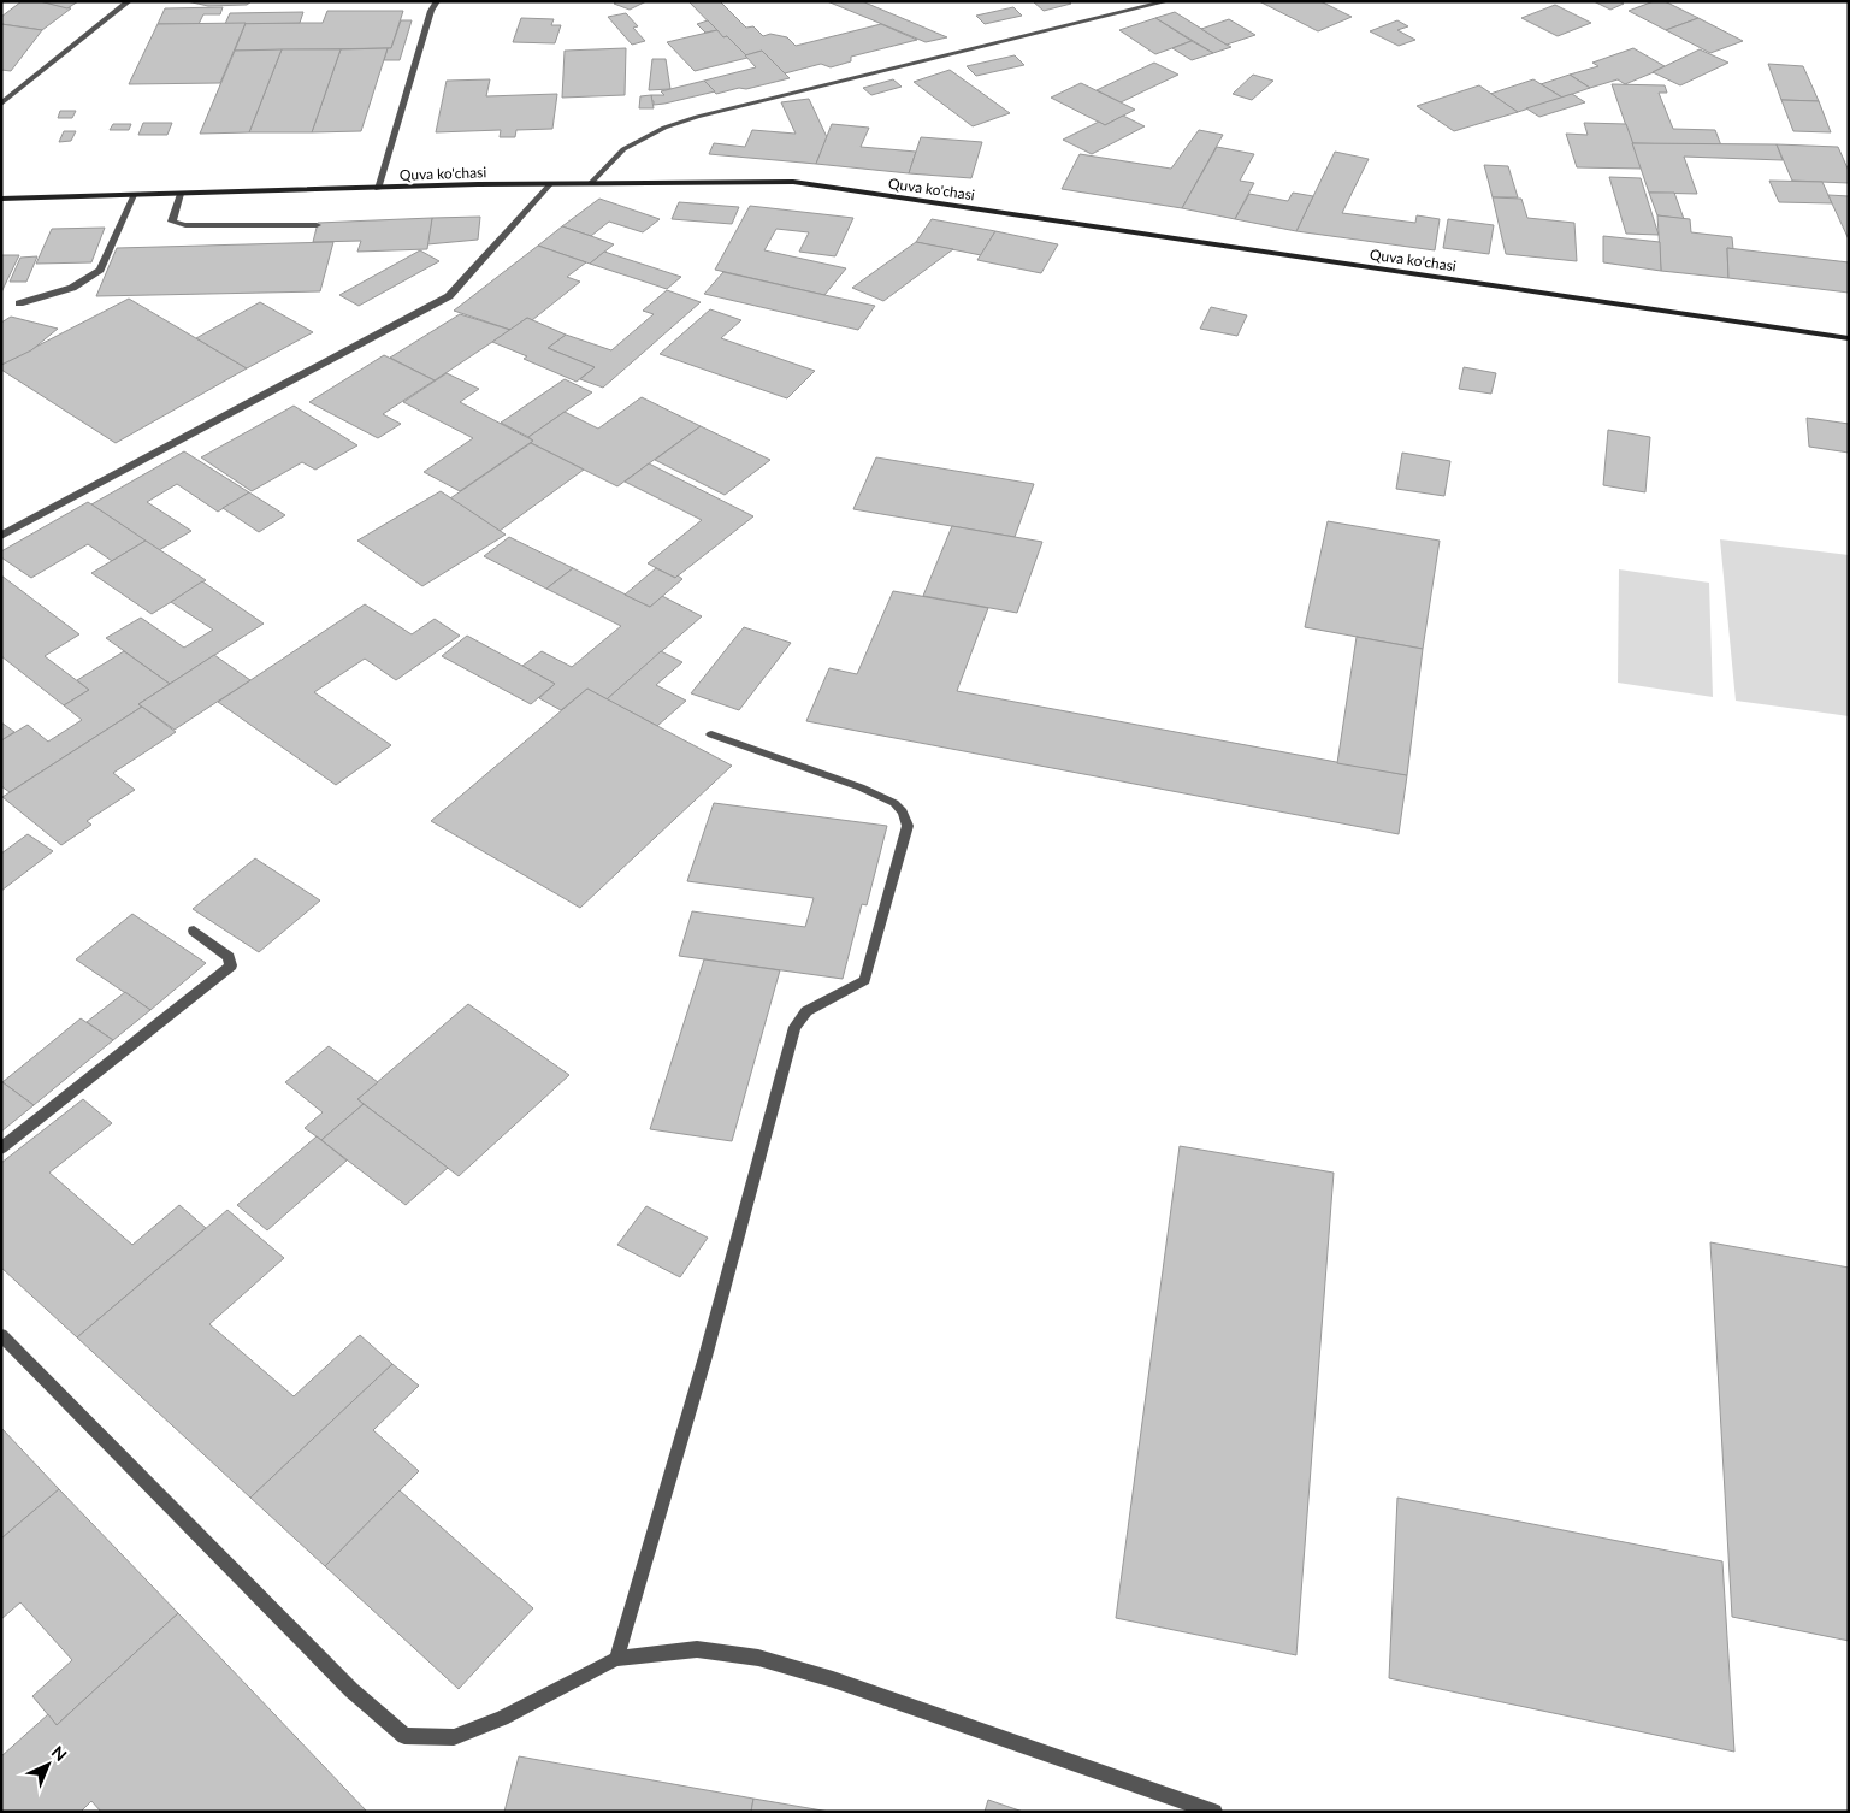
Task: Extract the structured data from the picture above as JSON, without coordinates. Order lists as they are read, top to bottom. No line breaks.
{"streets":{"main road":["Quva ko'chasi"]},"north":"top right"}
